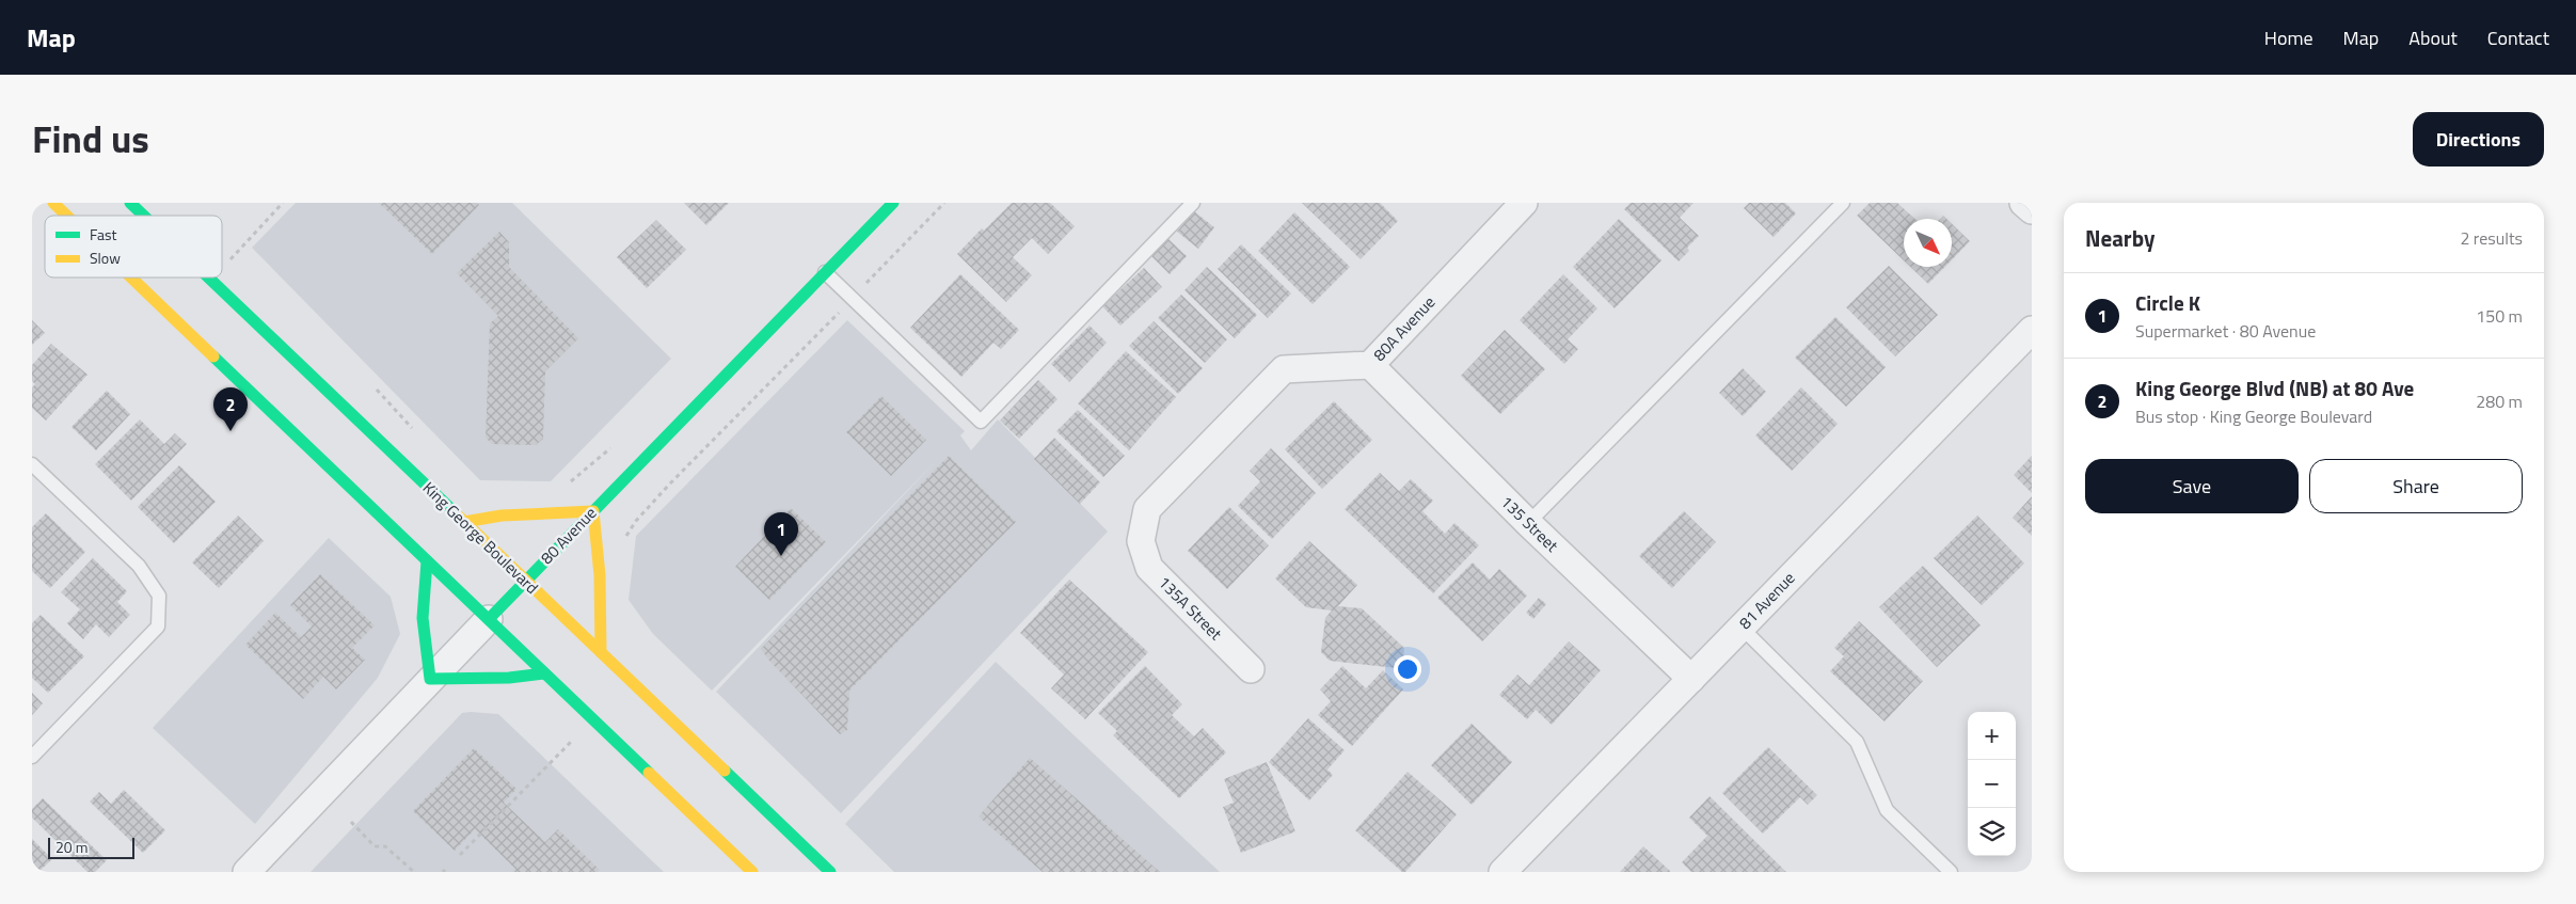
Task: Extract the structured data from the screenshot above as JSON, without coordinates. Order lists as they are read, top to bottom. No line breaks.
{"streets":{"main road":["80 Avenue","King George Boulevard"],"street":["80A Avenue","135 Street","81 Avenue","135A Street"]},"crossings":[["80A Avenue","135 Street"],["80A Avenue","135A Street"],["135 Street","81 Avenue"],["80 Avenue","King George Boulevard"]],"legend":["Fast","Slow"],"scale_bar":"20 m","north":"bottom right","page":{"header":"Map","nav":["Home","Map","About","Contact"],"title":"Find us","buttons":["Directions",["Save","Share"]],"heading":["Nearby","2 results"],"list":[{"mark":"1","name":"Circle K","note":"Supermarket · 80 Avenue","value":"150 m"},{"mark":"2","name":"King George Blvd (NB) at 80 Ave","note":"Bus stop · King George Boulevard","value":"280 m"}],"pins":["2","1"],"map_buttons":["+","−"],"scale":"20 m"}}
